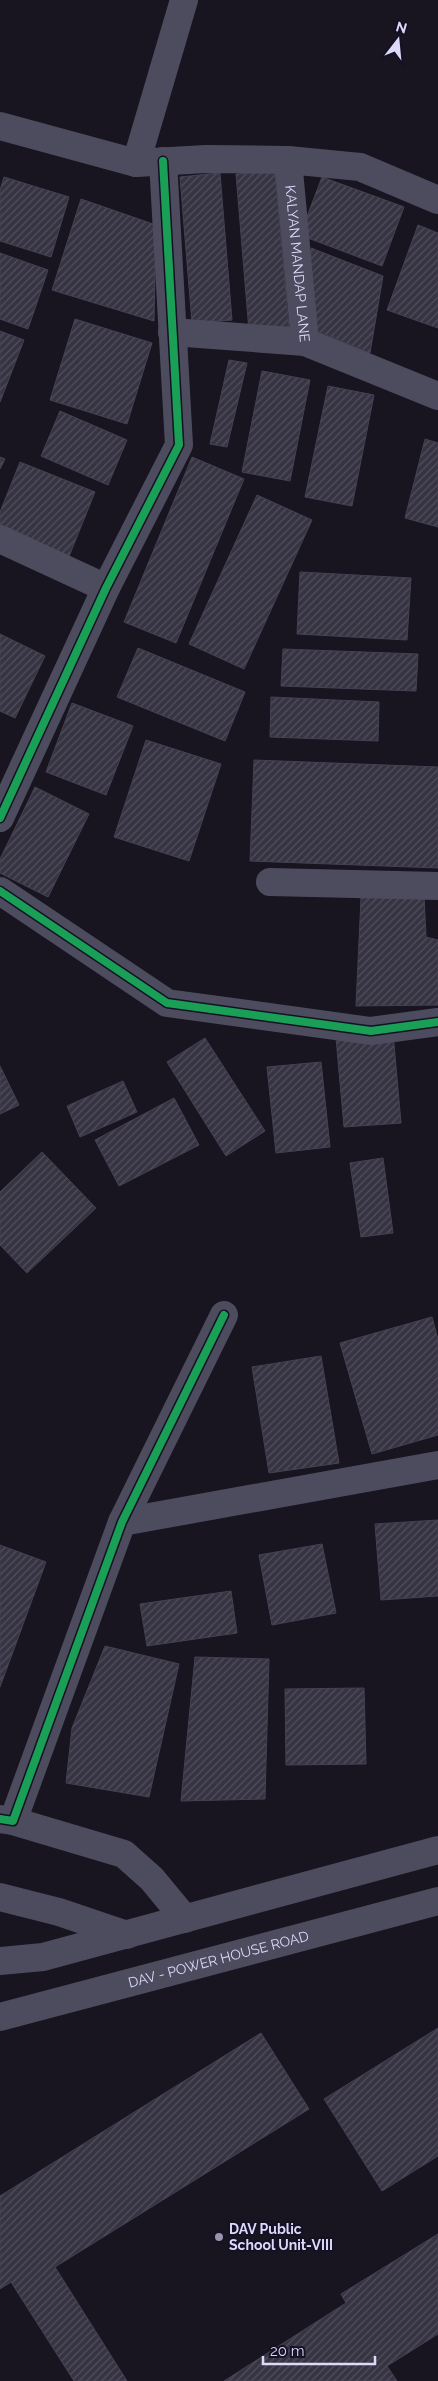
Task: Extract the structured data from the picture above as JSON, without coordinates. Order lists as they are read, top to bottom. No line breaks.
{"streets":{"street":["KALYAN MANDAP LANE","DAV - POWER HOUSE ROAD"]},"places":["DAV Public School Unit-VIII"],"scale_bar":"20 m","north":"top"}
